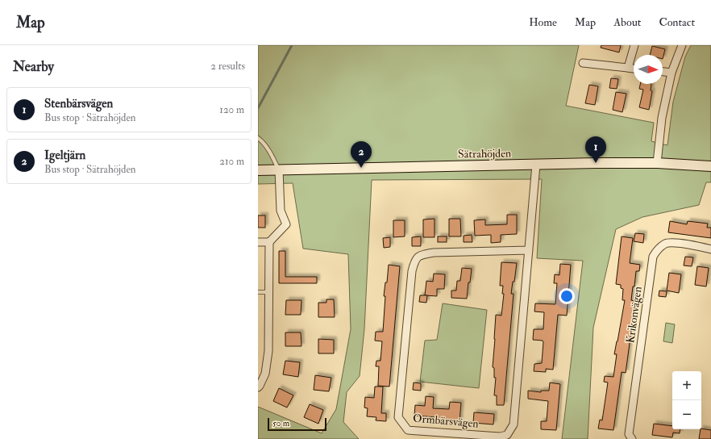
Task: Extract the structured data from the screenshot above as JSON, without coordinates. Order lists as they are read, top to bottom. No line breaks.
{"streets":{"street":["Sätrahöjden","Krikonvägen","Ormbärsvägen"]},"crossings":[["Sätrahöjden","Ormbärsvägen"]],"scale_bar":"50 m","north":"right","page":{"header":"Map","nav":["Home","Map","About","Contact"],"heading":["Nearby","2 results"],"list":[{"mark":"1","name":"Stenbärsvägen","note":"Bus stop · Sätrahöjden","value":"120 m"},{"mark":"2","name":"Igeltjärn","note":"Bus stop · Sätrahöjden","value":"210 m"}],"pins":["1","2"],"map_buttons":["+","−"],"scale":"50 m"}}
